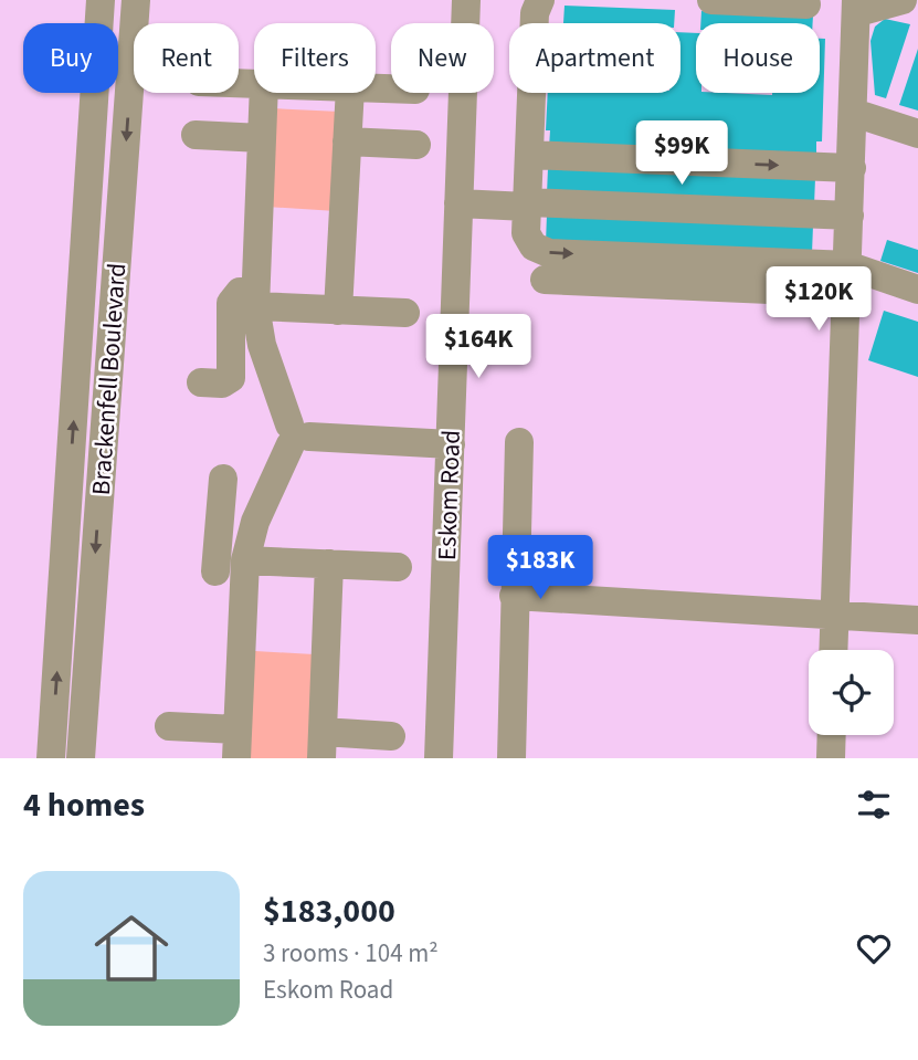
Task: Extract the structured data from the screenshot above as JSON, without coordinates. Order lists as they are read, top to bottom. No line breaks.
{"streets":{"street":["Brackenfell Boulevard","Eskom Road"]},"page":{"chip":["Buy","Rent","Filters","New","Apartment","House"],"price":["$99K","$120K","$164K","$183K"],"heading":"4 homes","list":[{"name":"$183,000","note":"3 rooms · 104 m² · Eskom Road"}]}}
